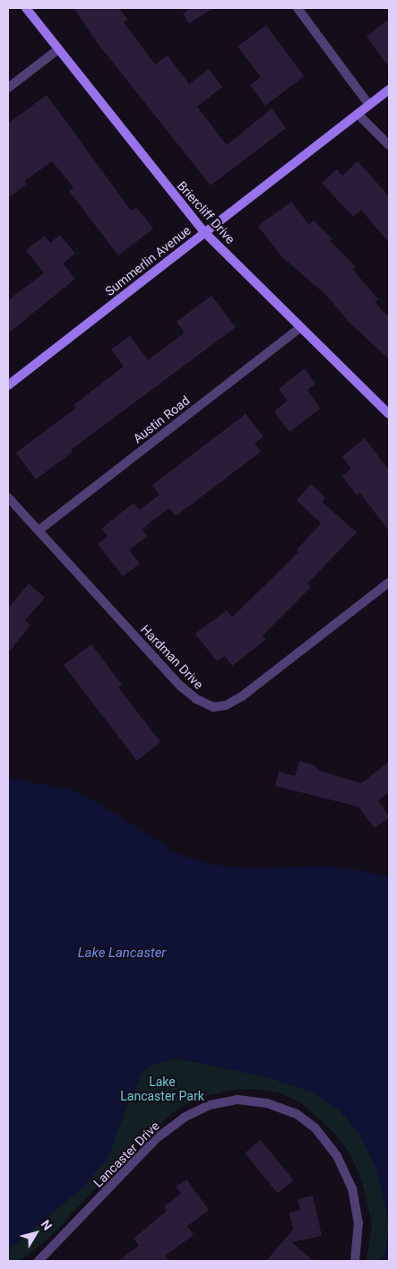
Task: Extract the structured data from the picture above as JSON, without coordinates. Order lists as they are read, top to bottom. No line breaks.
{"streets":{"street":["Briercliff Drive","Summerlin Avenue","Austin Road","Hardman Drive","Lancaster Drive"]},"crossings":[["Briercliff Drive","Summerlin Avenue"],["Briercliff Drive","Austin Road"],["Austin Road","Hardman Drive"]],"water":["Lake Lancaster"],"parks":["Lake Lancaster Park"],"north":"top right"}
